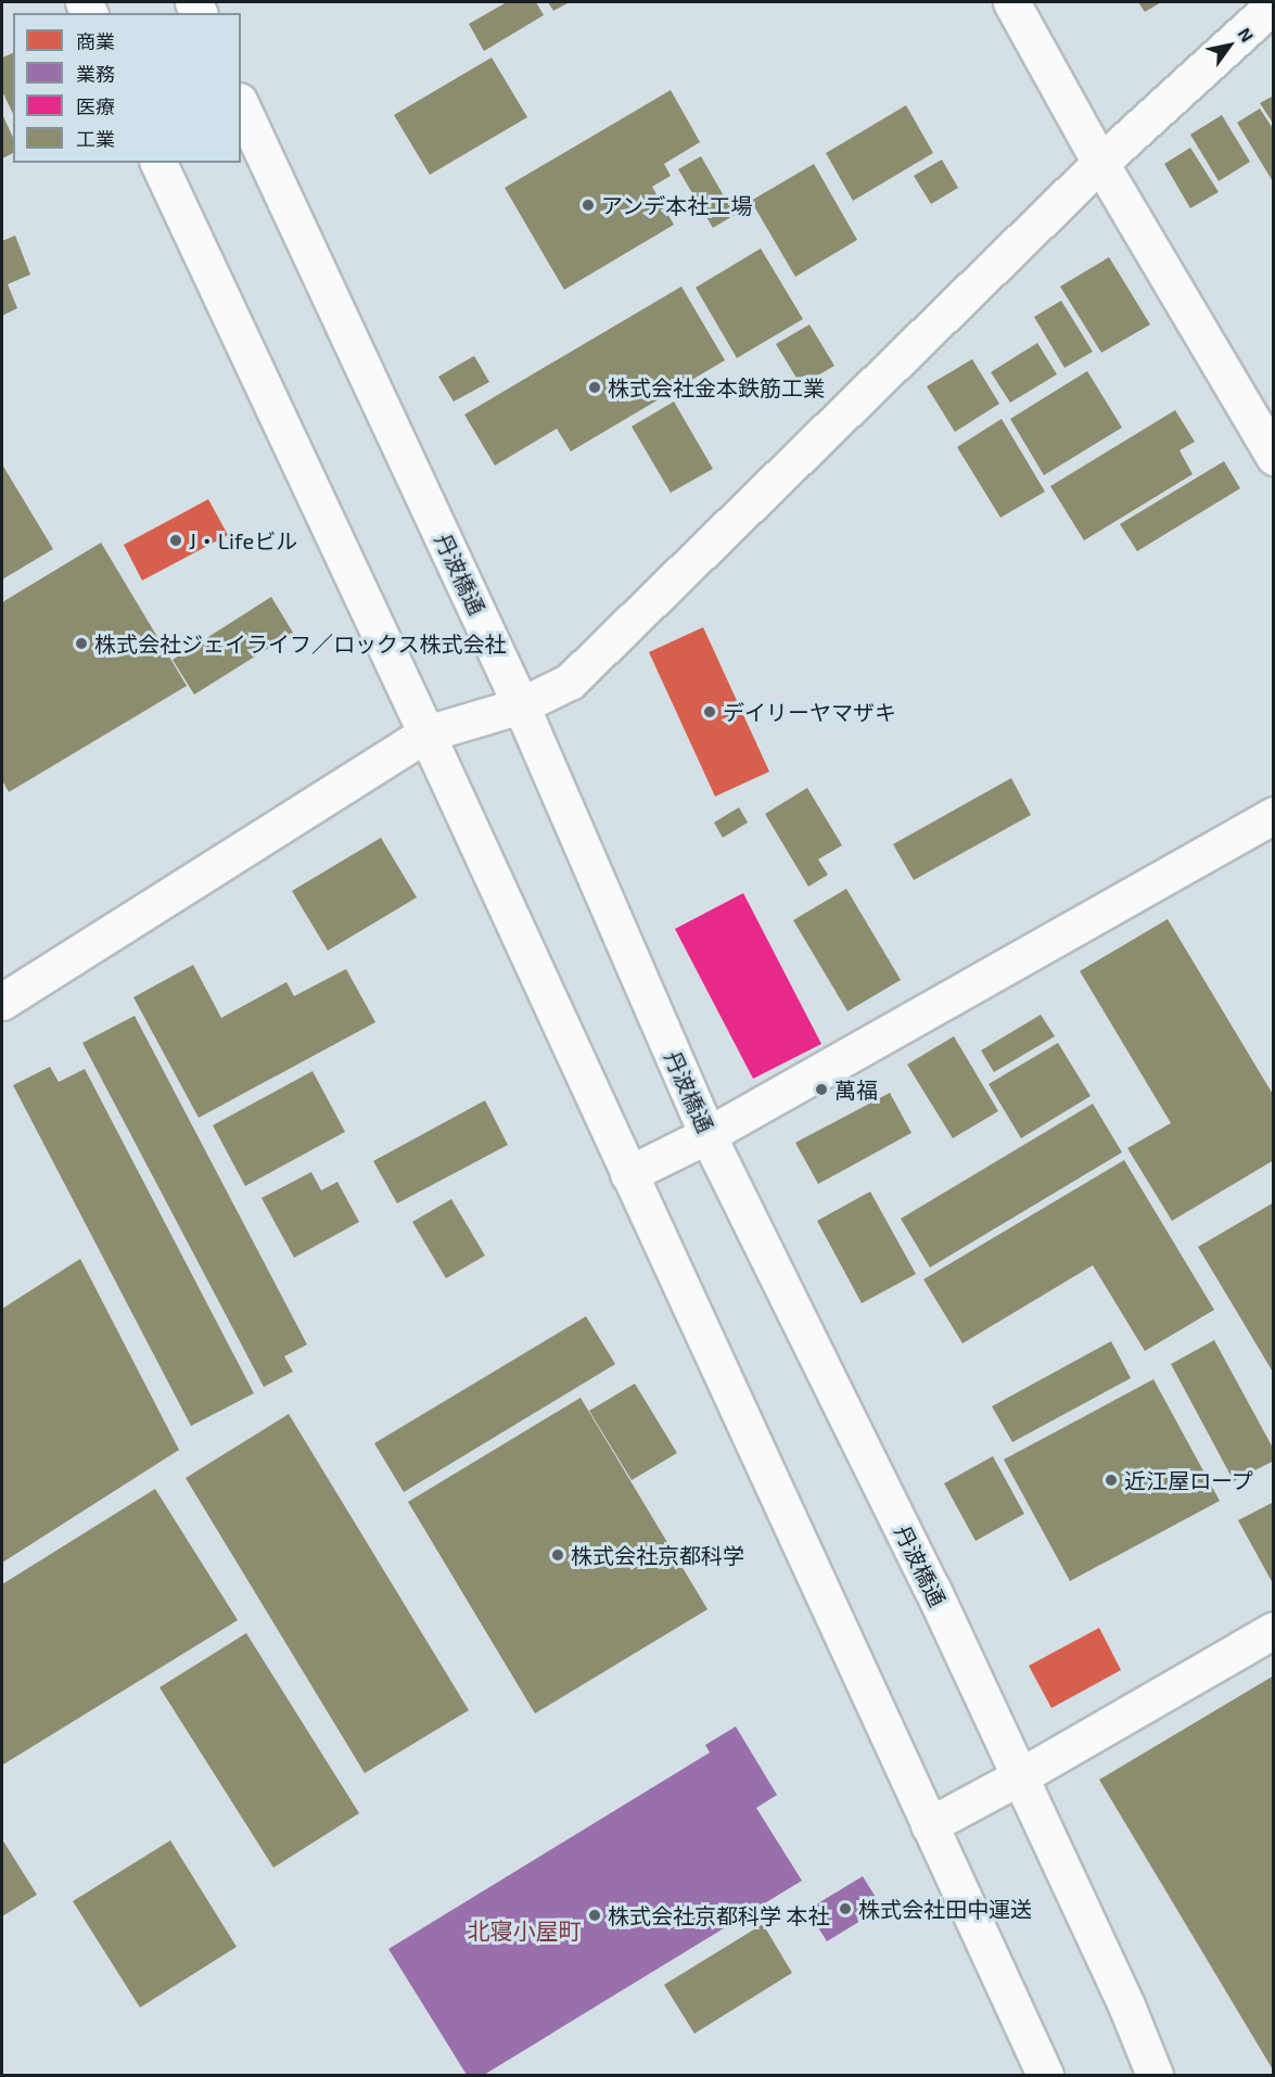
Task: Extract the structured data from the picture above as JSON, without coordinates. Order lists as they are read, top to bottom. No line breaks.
{"streets":{"street":["丹波橋通"]},"districts":["北寝小屋町"],"places":["アンデ本社工場","株式会社金本鉄筋工業","J・Lifeビル","株式会社ジェイライフ／ロックス株式会社","デイリーヤマザキ","萬福","近江屋ロープ","株式会社京都科学","株式会社田中運送","株式会社京都科学 本社"],"legend":["商業","業務","医療","工業"],"north":"top right"}
